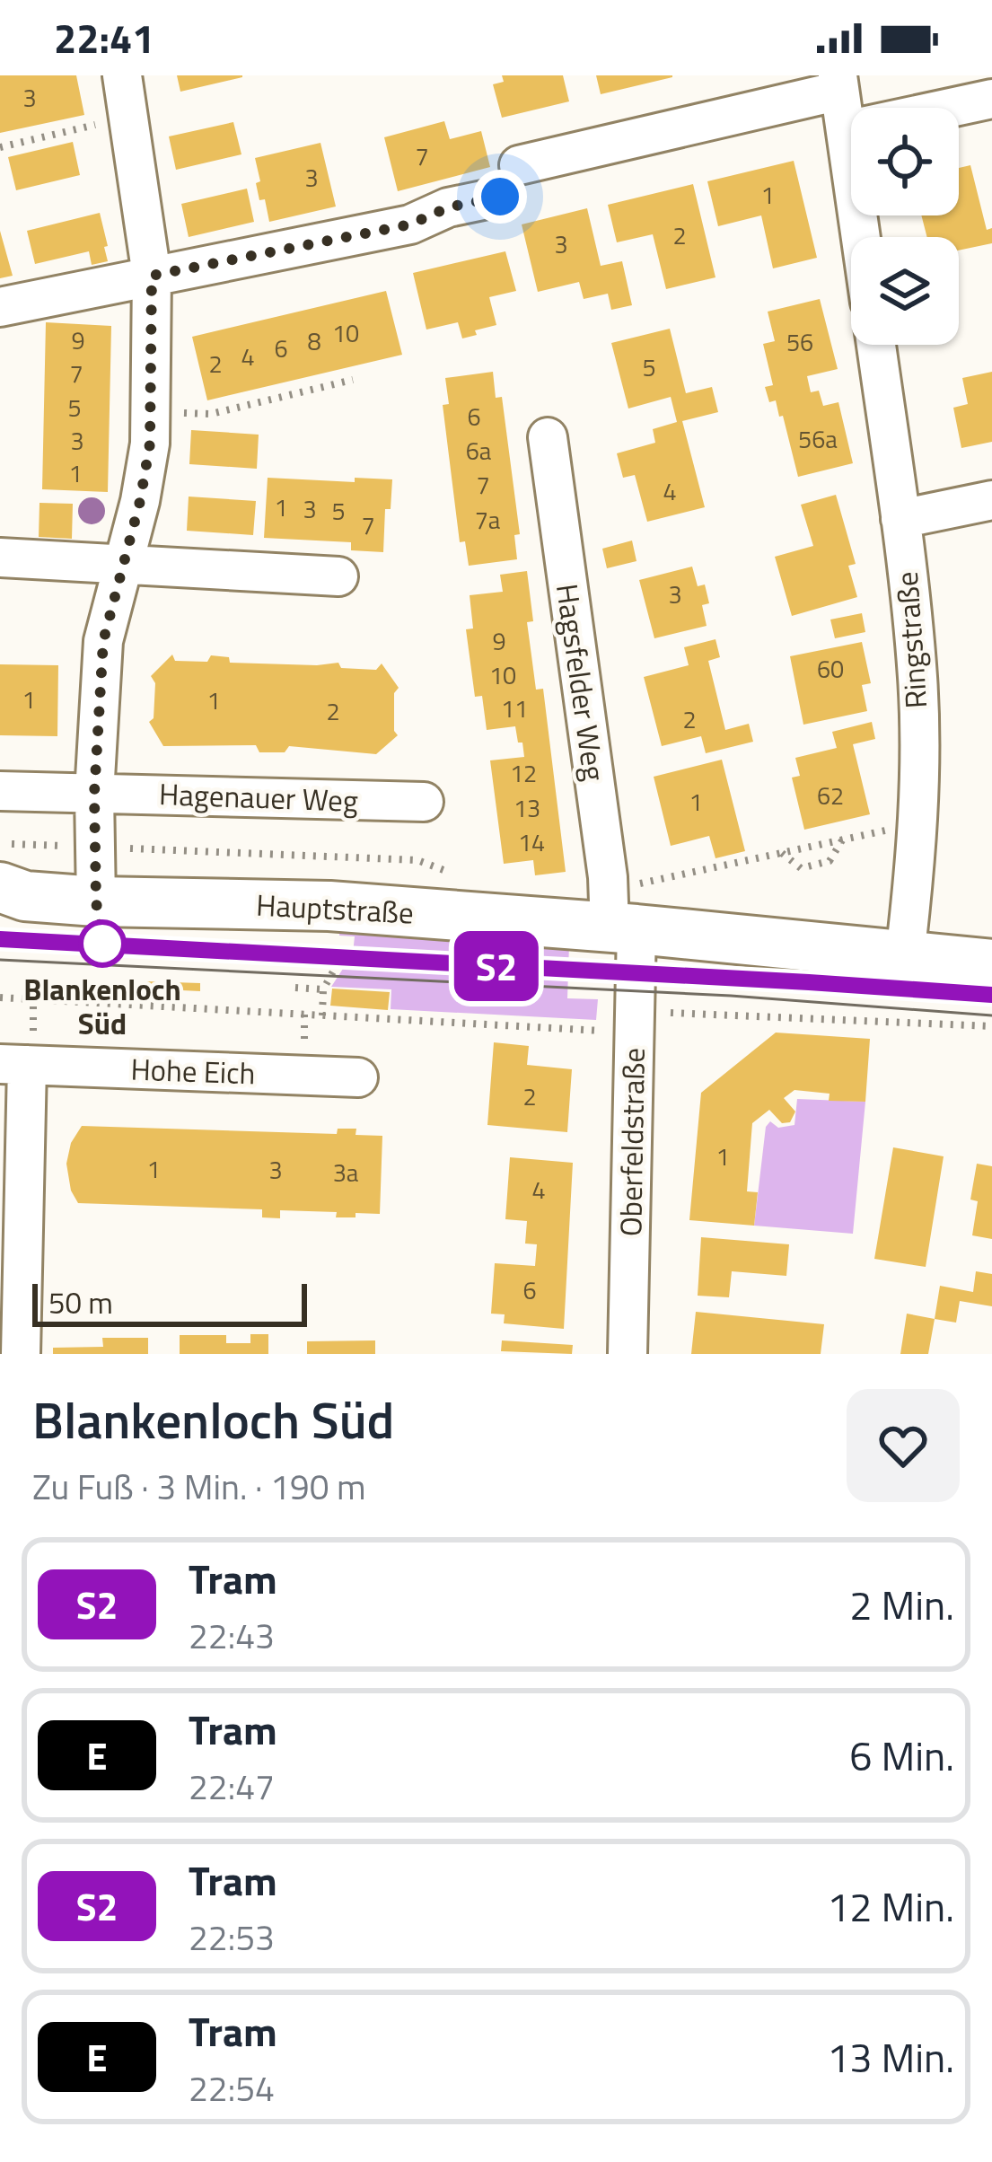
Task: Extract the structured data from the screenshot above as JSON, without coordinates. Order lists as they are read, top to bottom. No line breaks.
{"streets":{"street":["Ringstraße","Hagsfelder Weg","Hagenauer Weg","Hauptstraße","Hohe Eich","Oberfeldstraße"]},"crossings":[["Ringstraße","Hauptstraße"],["Hagsfelder Weg","Hauptstraße"],["Hagsfelder Weg","Oberfeldstraße"],["Hauptstraße","Oberfeldstraße"]],"places":["Blankenloch Süd"],"lines":["tram line S2"],"house_numbers":["3","7","3","1","2","3","10","9","8","56","6","4","2","5","7","5","6","56a","3","6a","1","7","4","1","3","5","7a","7","3","9","60","10","1","1","11","2","2","12","62","1","13","14","2","1","1","3","3a","4","6"],"scale_bar":"50 m","page":{"status":"22:41","on_map":"S2","scale":"50 m","heading":["Blankenloch Süd","Zu Fuß · 3 Min. · 190 m"],"list":[{"mark":"S2","name":"Tram","note":"22:43","value":"2 Min."},{"mark":"E","name":"Tram","note":"22:47","value":"6 Min."},{"mark":"S2","name":"Tram","note":"22:53","value":"12 Min."},{"mark":"E","name":"Tram","note":"22:54","value":"13 Min."}]}}
